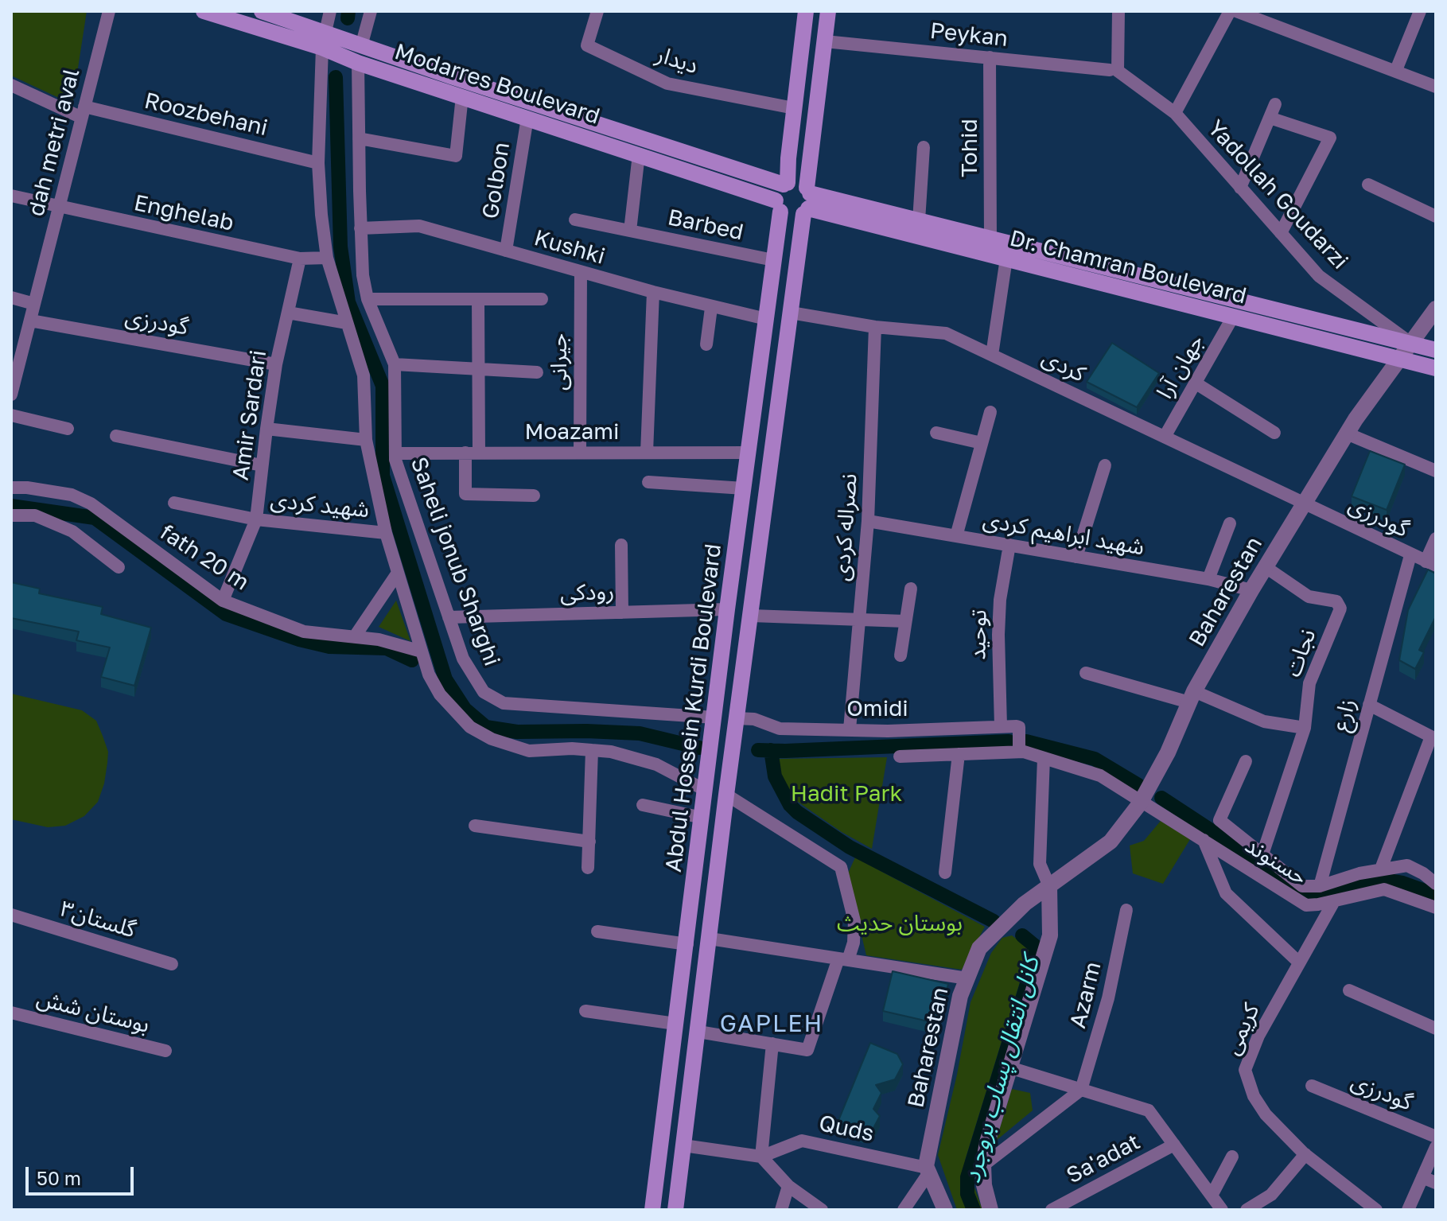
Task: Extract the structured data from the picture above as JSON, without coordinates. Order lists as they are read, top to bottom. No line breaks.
{"streets":{"main road":["Modarres Boulevard","Dr. Chamran Boulevard","Abdul Hossein Kurdi Boulevard"],"street":["Peykan","دیدار","Roozbehani","dah metri aval","Tohid","Golbon","Yadollah Goudarzi","Enghelab","Barbed","Kushki","گودرزی","جیرانی","کردی","جهان آرا","Amir Sardari","Moazami","شهید کردی","نصراله کردی","شهید ابراهیم کردی","fath 20 m","Saheli jonub Sharghi","Baharestan","رودکی","توحید","نجات","Omidi","زارع","حسنوند","گلستان۳","Azarm","بوستان شش","کریمی","Quds","Sa'adat"]},"crossings":[["Peykan","Tohid"],["Peykan","Yadollah Goudarzi"],["Peykan","Abdul Hossein Kurdi Boulevard"],["Modarres Boulevard","Golbon"],["Modarres Boulevard","Dr. Chamran Boulevard"],["Modarres Boulevard","Saheli jonub Sharghi"],["Modarres Boulevard","Abdul Hossein Kurdi Boulevard"],["Roozbehani","dah metri aval"],["dah metri aval","Enghelab"],["dah metri aval","گودرزی"],["Tohid","Dr. Chamran Boulevard"],["Golbon","Kushki"],["Yadollah Goudarzi","Dr. Chamran Boulevard"],["Yadollah Goudarzi","Baharestan"],["Enghelab","Amir Sardari"],["Barbed","Abdul Hossein Kurdi Boulevard"],["Kushki","جیرانی"],["Kushki","Saheli jonub Sharghi"],["Kushki","Abdul Hossein Kurdi Boulevard"],["Dr. Chamran Boulevard","جهان آرا"],["Dr. Chamran Boulevard","Baharestan"],["Dr. Chamran Boulevard","Abdul Hossein Kurdi Boulevard"],["گودرزی","کردی"],["گودرزی","Amir Sardari"],["گودرزی","Baharestan"],["گودرزی","زارع"],["جیرانی","Moazami"],["کردی","جهان آرا"],["کردی","نصراله کردی"],["کردی","Baharestan"],["کردی","Abdul Hossein Kurdi Boulevard"],["Amir Sardari","شهید کردی"],["Amir Sardari","fath 20 m"],["Moazami","Saheli jonub Sharghi"],["Moazami","Abdul Hossein Kurdi Boulevard"],["نصراله کردی","شهید ابراهیم کردی"],["نصراله کردی","Omidi"],["شهید ابراهیم کردی","Baharestan"],["شهید ابراهیم کردی","توحید"],["Saheli jonub Sharghi","رودکی"],["Saheli jonub Sharghi","Abdul Hossein Kurdi Boulevard"],["Baharestan","نجات"],["Baharestan","حسنوند"],["Baharestan","Quds"],["رودکی","Abdul Hossein Kurdi Boulevard"],["توحید","Omidi"],["نجات","حسنوند"],["Abdul Hossein Kurdi Boulevard","Omidi"],["Abdul Hossein Kurdi Boulevard","Quds"],["Omidi","حسنوند"],["زارع","حسنوند"],["حسنوند","کریمی"]],"districts":["GAPLEH"],"water":["کانل انتقال پساب بروجرد"],"parks":["Hadit Park","بوستان حدیث"],"scale_bar":"50 m"}
